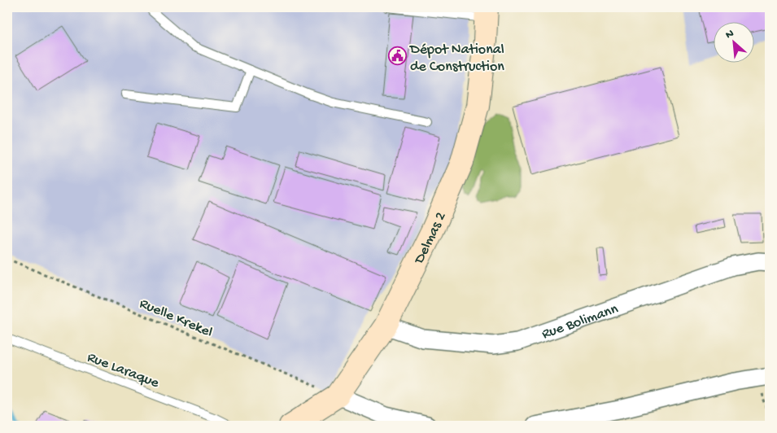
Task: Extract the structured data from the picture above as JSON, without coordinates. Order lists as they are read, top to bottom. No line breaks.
{"streets":{"street":["Delmas 2","Rue Bolimann"],"lane":["Rue Laraque"],"path":["Ruelle Krekel"]},"crossings":[["Delmas 2","Ruelle Krekel"],["Delmas 2","Rue Bolimann"]],"places":{"public building":["Dépot National de Construction"]},"north":"top left"}
